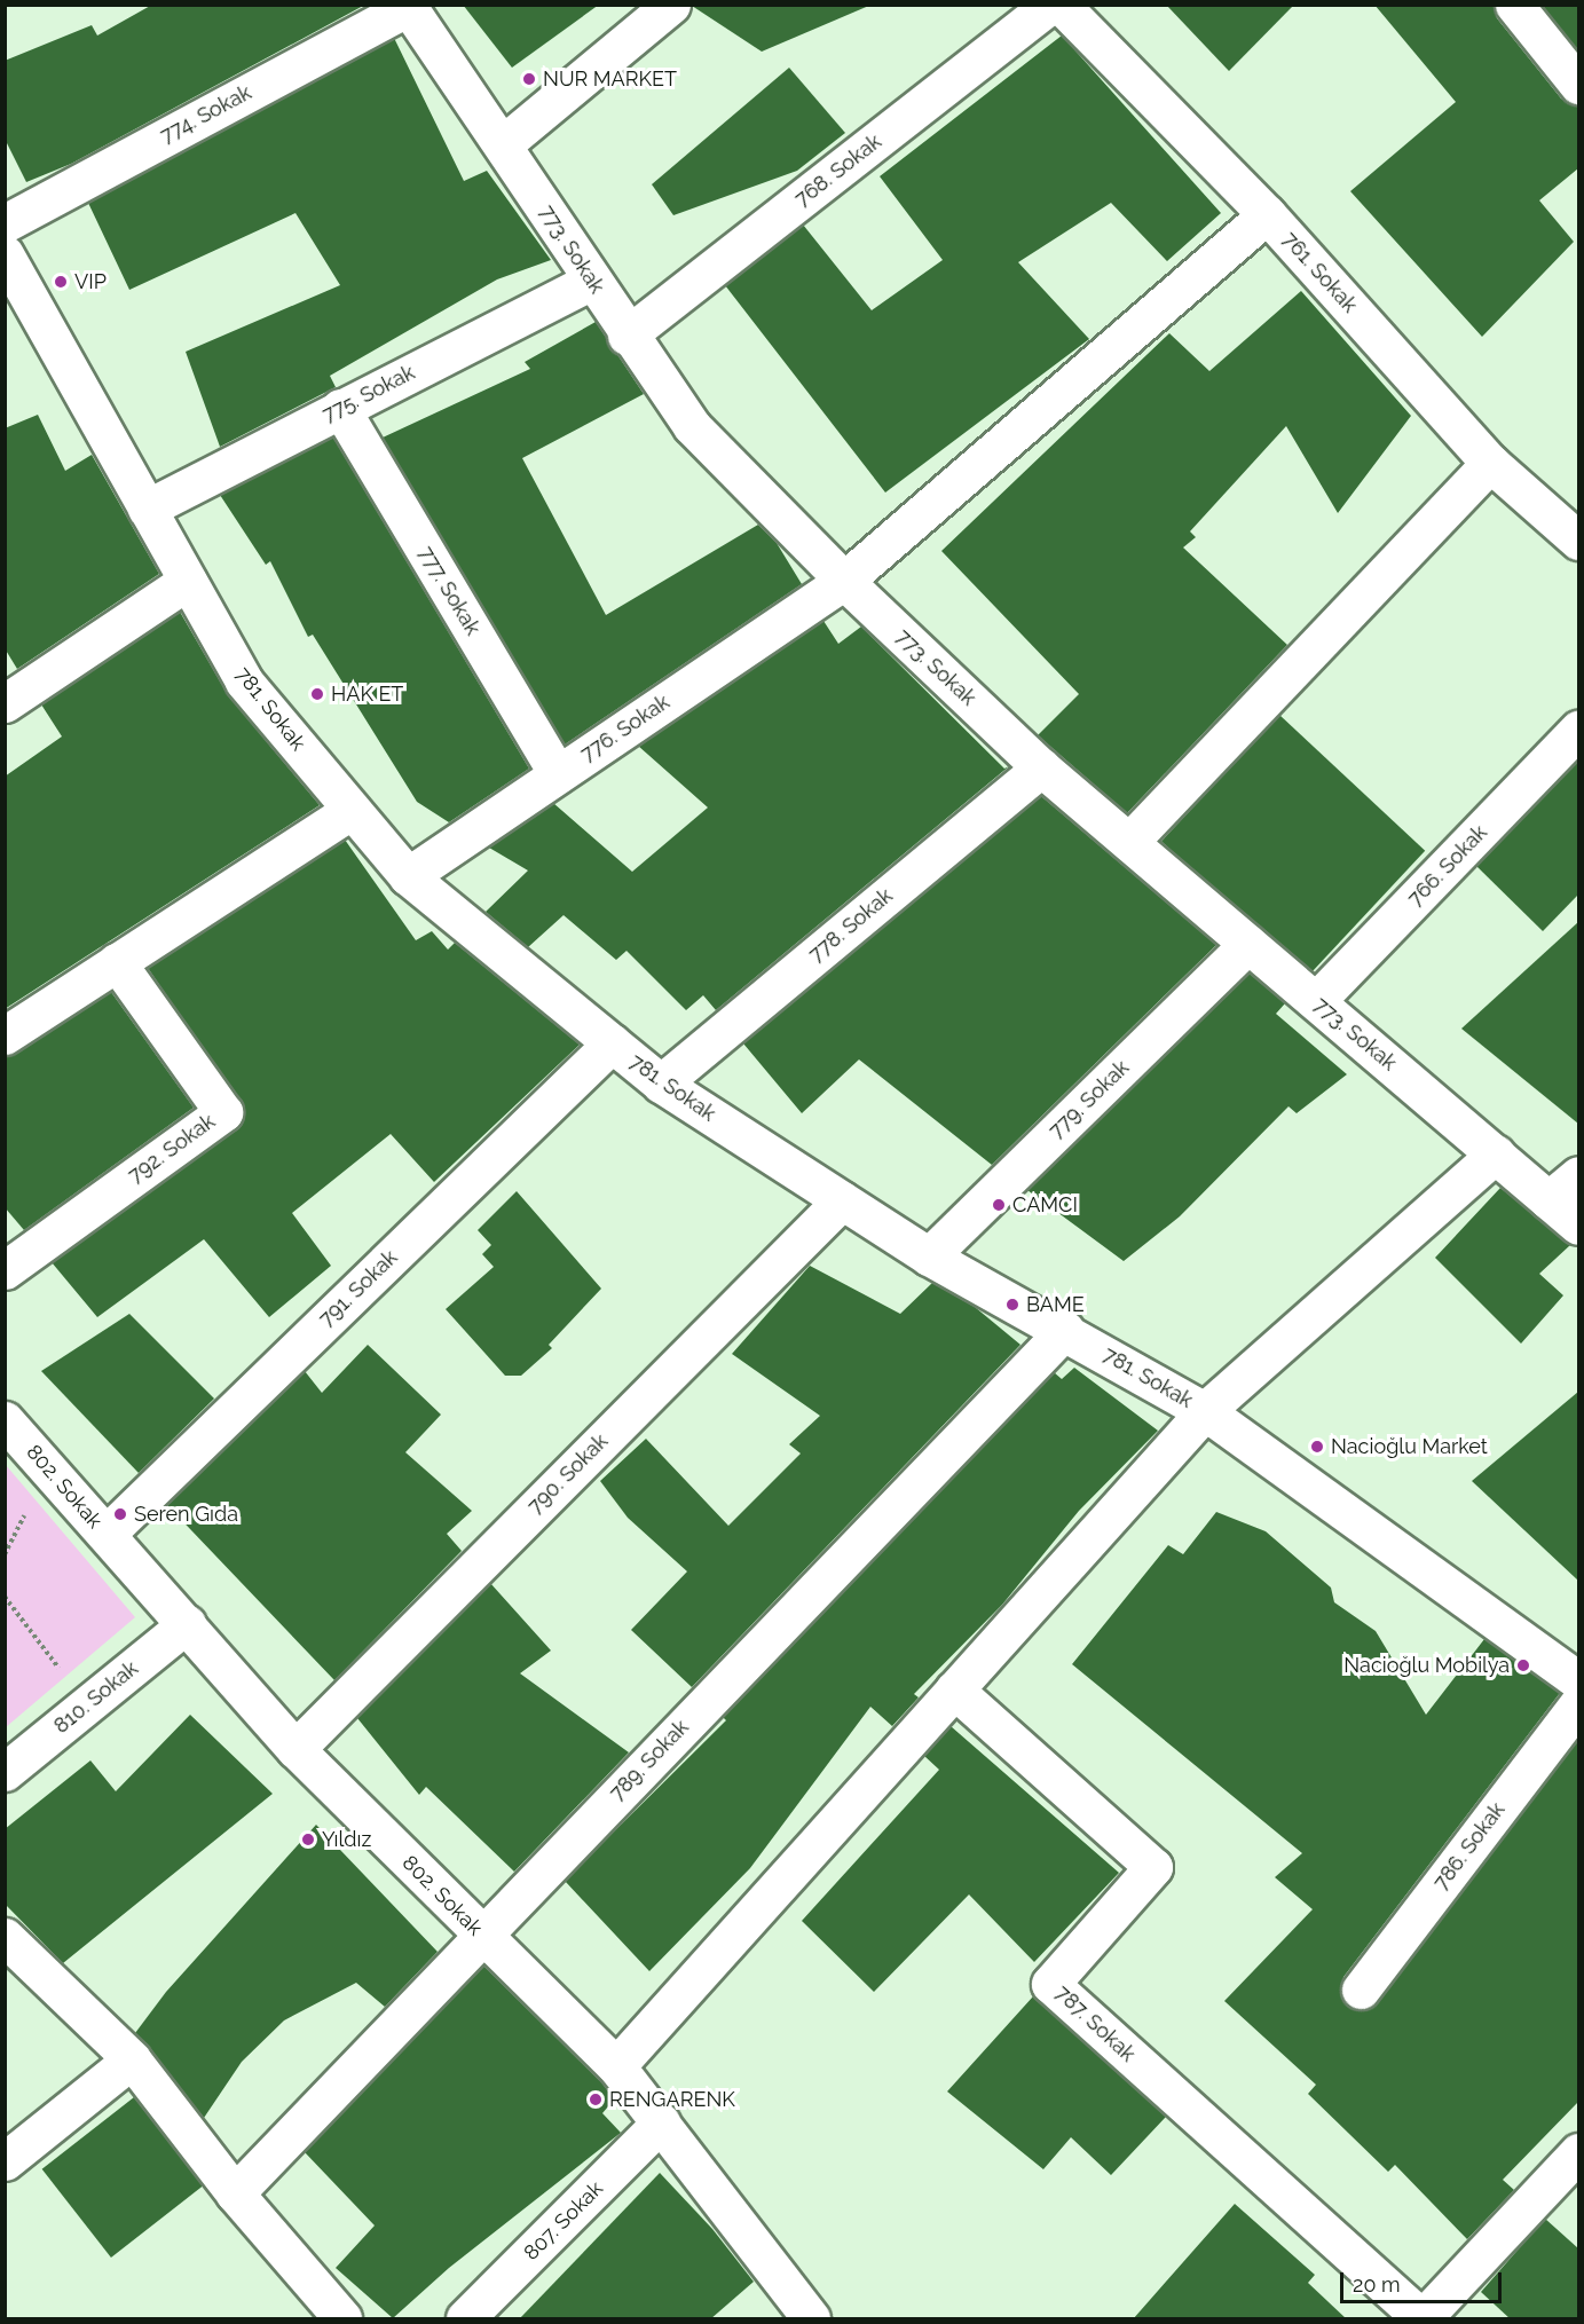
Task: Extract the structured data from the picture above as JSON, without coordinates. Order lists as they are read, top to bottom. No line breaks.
{"streets":{"street":["774. Sokak","768. Sokak","773. Sokak","761. Sokak","775. Sokak","777. Sokak","781. Sokak","776. Sokak","766. Sokak","778. Sokak","779. Sokak","792. Sokak","791. Sokak","790. Sokak","802. Sokak","810. Sokak","789. Sokak","786. Sokak","787. Sokak","807. Sokak"]},"crossings":[["774. Sokak","773. Sokak"],["768. Sokak","773. Sokak"],["773. Sokak","775. Sokak"],["773. Sokak","776. Sokak"],["773. Sokak","766. Sokak"],["773. Sokak","778. Sokak"],["773. Sokak","779. Sokak"],["761. Sokak","776. Sokak"],["775. Sokak","777. Sokak"],["775. Sokak","781. Sokak"],["777. Sokak","776. Sokak"],["781. Sokak","776. Sokak"],["781. Sokak","778. Sokak"],["781. Sokak","779. Sokak"],["781. Sokak","791. Sokak"],["781. Sokak","790. Sokak"],["781. Sokak","789. Sokak"],["791. Sokak","802. Sokak"],["790. Sokak","802. Sokak"],["802. Sokak","810. Sokak"],["802. Sokak","789. Sokak"],["802. Sokak","807. Sokak"]],"places":["NUR MARKET","VIP","HAK ET","CAMCI","BAME","Nacioğlu Market","Seren Gıda","Nacioğlu Mobilya","Yıldız","RENGARENK"],"scale_bar":"20 m"}
